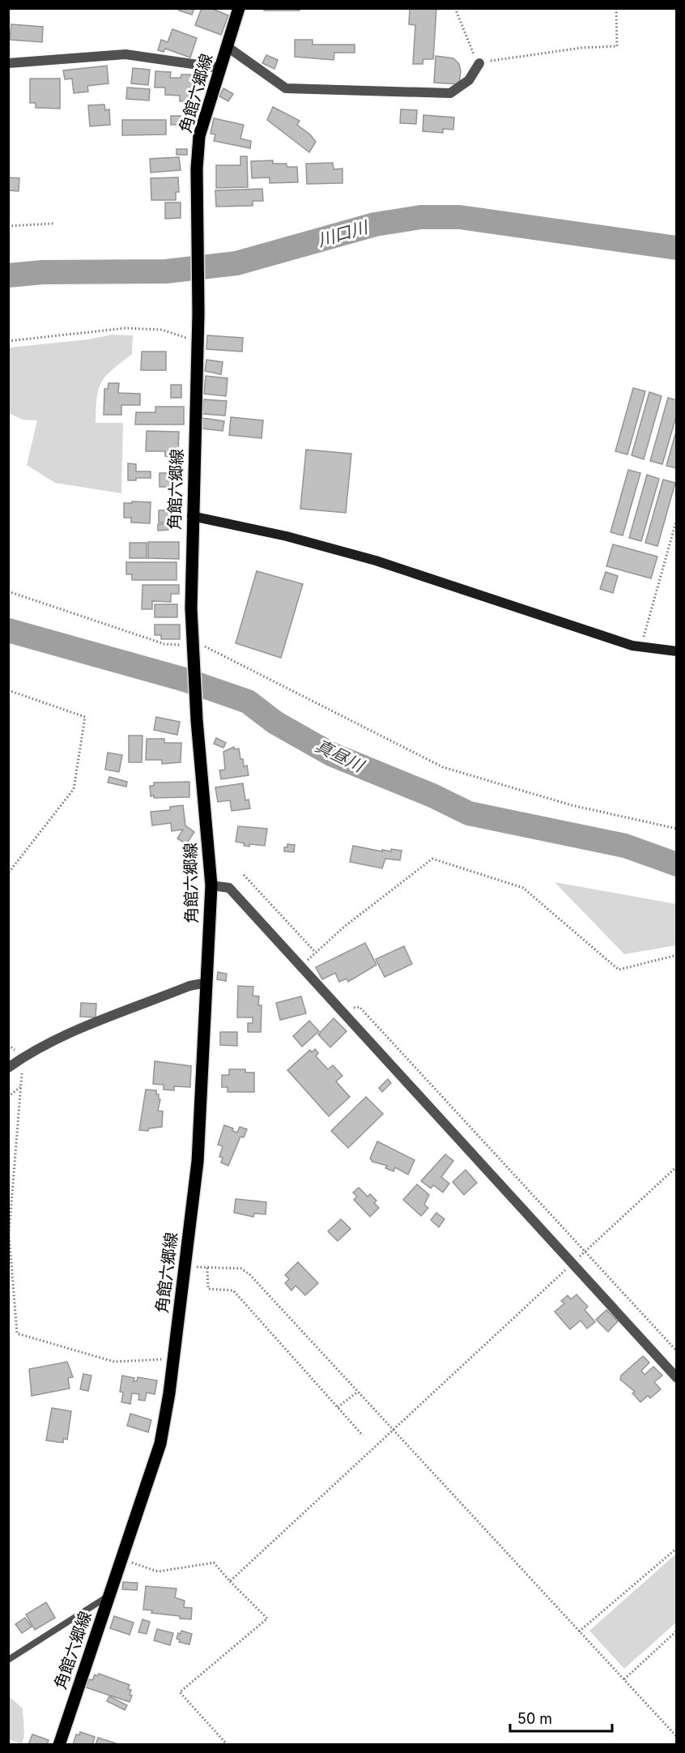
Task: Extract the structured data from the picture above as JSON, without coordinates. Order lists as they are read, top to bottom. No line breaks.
{"streets":{"main road":["角館六郷線"]},"water":["川口川","真昼川"],"scale_bar":"50 m"}
